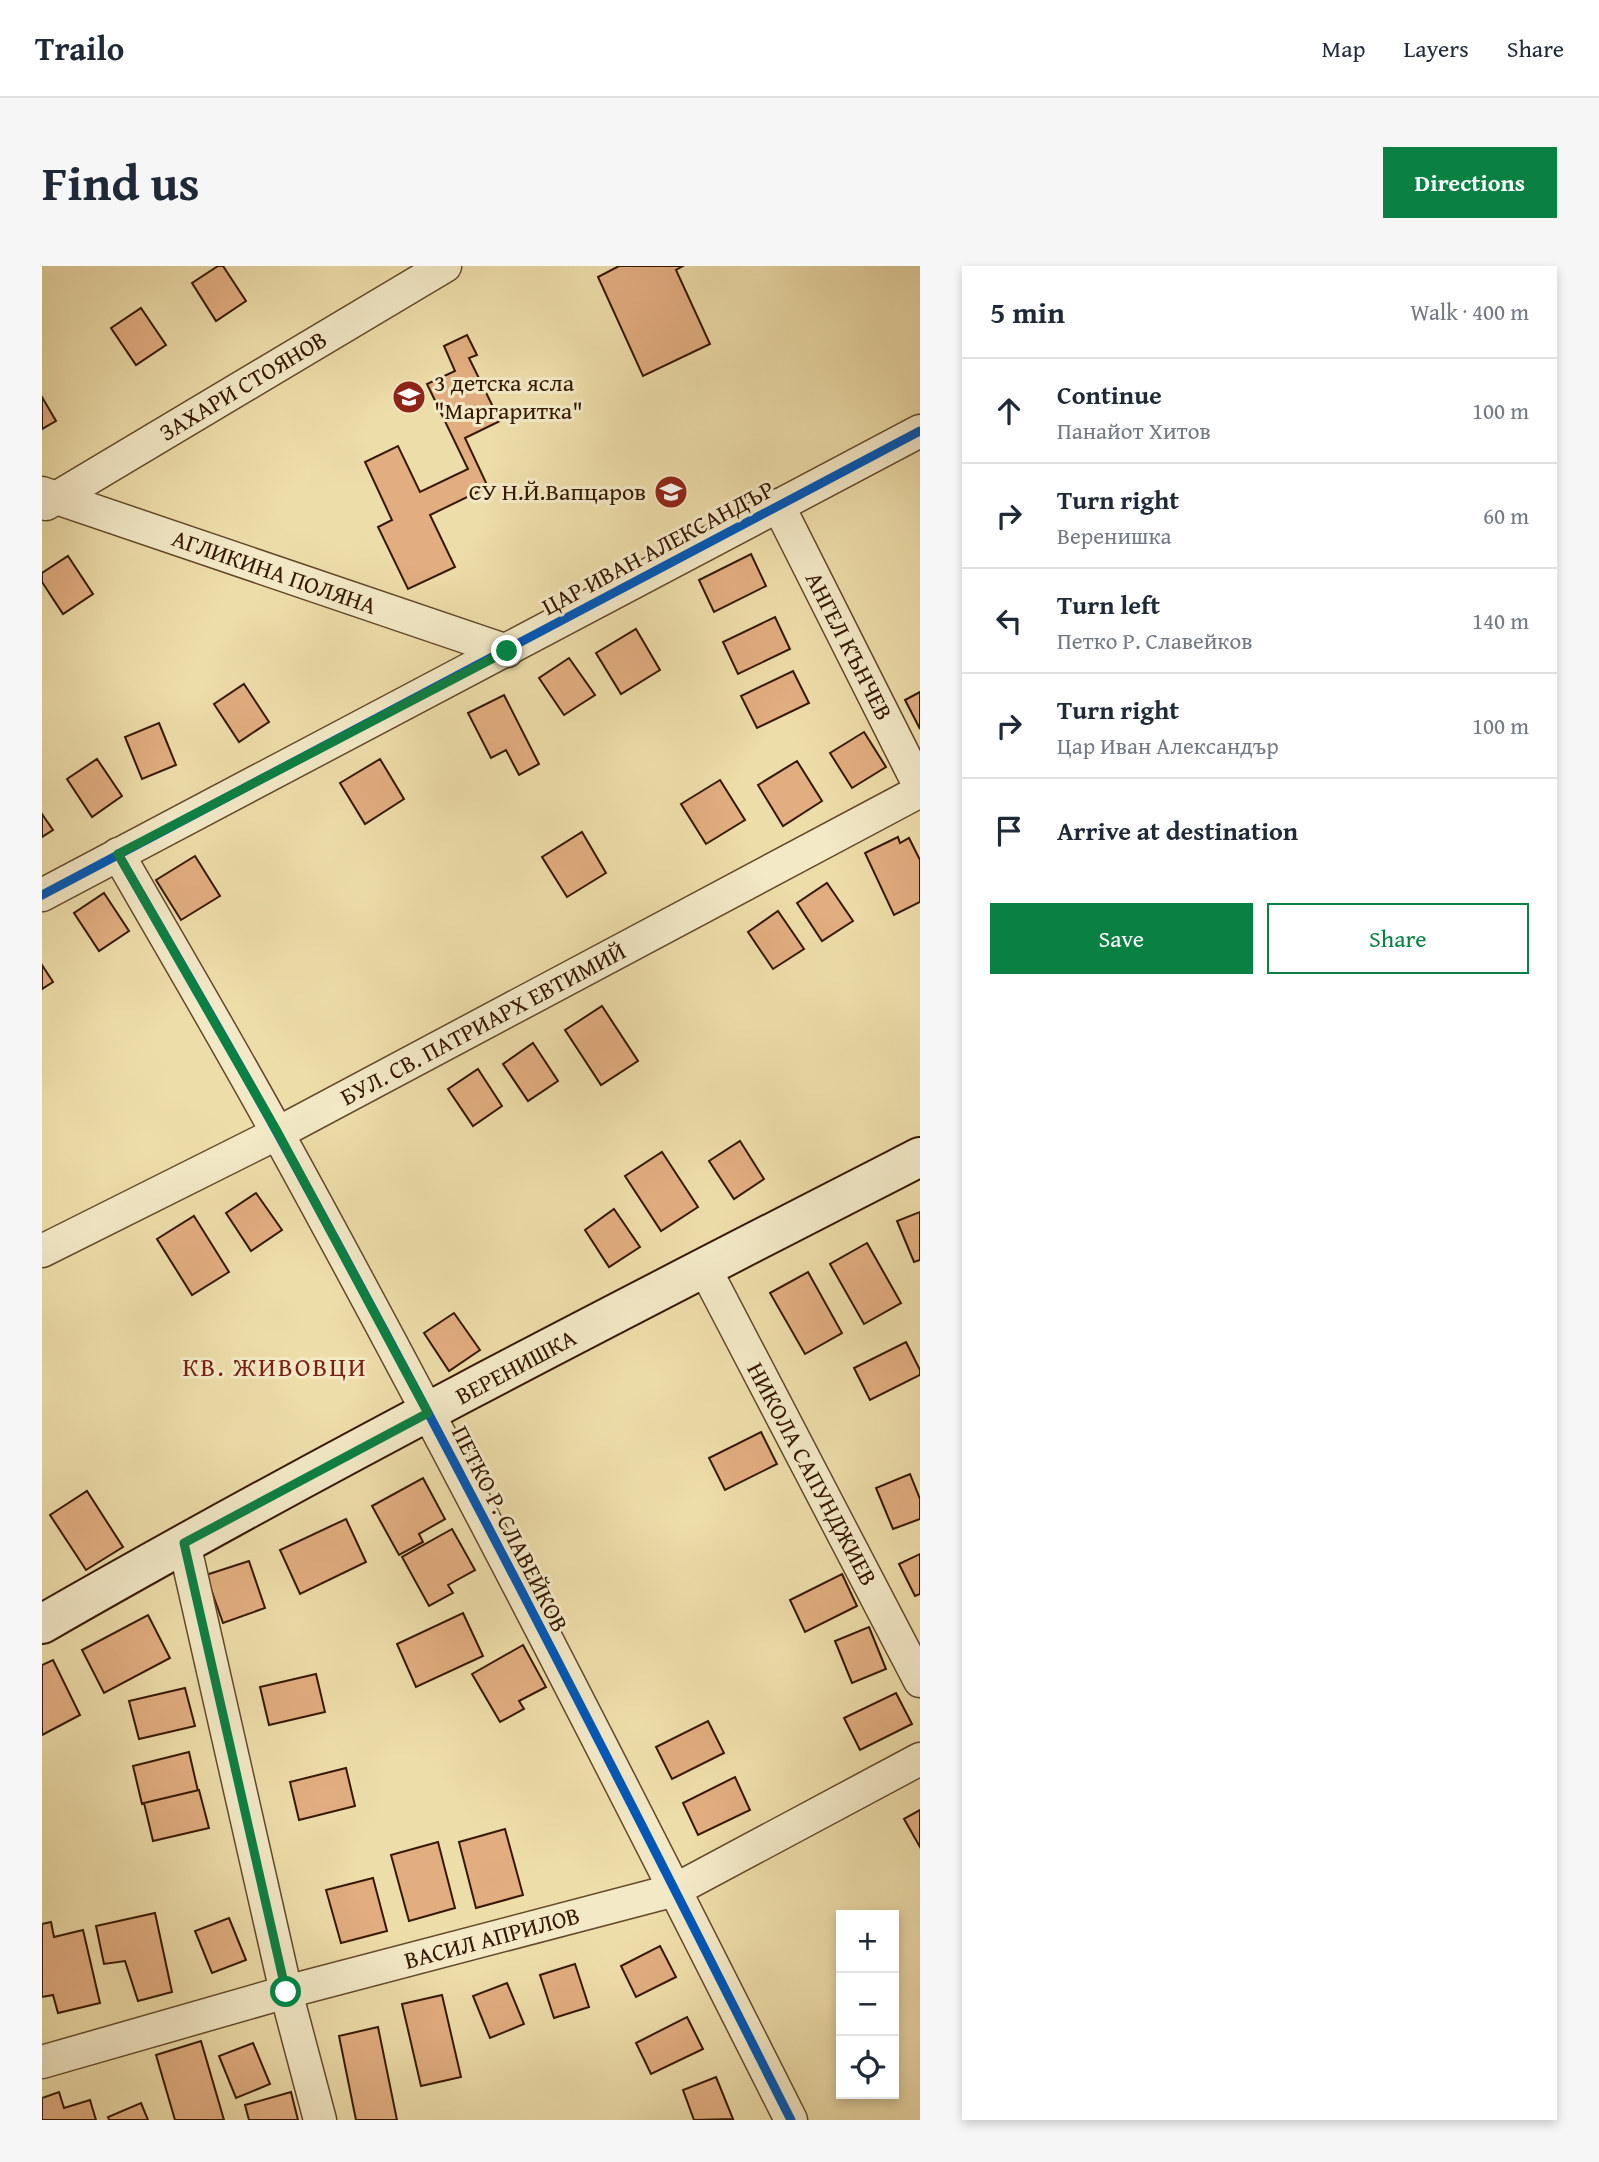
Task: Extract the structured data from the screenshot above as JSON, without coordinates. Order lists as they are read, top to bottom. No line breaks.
{"streets":{"main road":["ВЕРЕНИШКА"],"street":["ЗАХАРИ СТОЯНОВ","ЦАР ИВАН АЛЕКСАНДЪР","АГЛИКИНА ПОЛЯНА","АНГЕЛ КЪНЧЕВ","БУЛ. СВ. ПАТРИАРХ ЕВТИМИЙ","НИКОЛА САПУНДЖИЕВ","ПЕТКО Р. СЛАВЕЙКОВ","ВАСИЛ АПРИЛОВ"]},"crossings":[["ЗАХАРИ СТОЯНОВ","АГЛИКИНА ПОЛЯНА"],["ЦАР ИВАН АЛЕКСАНДЪР","АГЛИКИНА ПОЛЯНА"],["ЦАР ИВАН АЛЕКСАНДЪР","АНГЕЛ КЪНЧЕВ"],["ЦАР ИВАН АЛЕКСАНДЪР","ПЕТКО Р. СЛАВЕЙКОВ"],["АНГЕЛ КЪНЧЕВ","БУЛ. СВ. ПАТРИАРХ ЕВТИМИЙ"],["БУЛ. СВ. ПАТРИАРХ ЕВТИМИЙ","ПЕТКО Р. СЛАВЕЙКОВ"],["ВЕРЕНИШКА","НИКОЛА САПУНДЖИЕВ"],["ВЕРЕНИШКА","ПЕТКО Р. СЛАВЕЙКОВ"],["ПЕТКО Р. СЛАВЕЙКОВ","ВАСИЛ АПРИЛОВ"]],"districts":["КВ. ЖИВОВЦИ"],"places":{"school or university":["3 детска ясла \"Маргаритка\"","СУ Н.Й.Вапцаров"]},"page":{"header":"Trailo","nav":["Map","Layers","Share"],"title":"Find us","buttons":["Directions",["Save","Share"]],"heading":["5 min","Walk · 400 m"],"list":[["Continue","Панайот Хитов","100 m"],["Turn right","Веренишка","60 m"],["Turn left","Петко Р. Славейков","140 m"],["Turn right","Цар Иван Александър","100 m"],"Arrive at destination"],"map_buttons":["+","−"]}}
